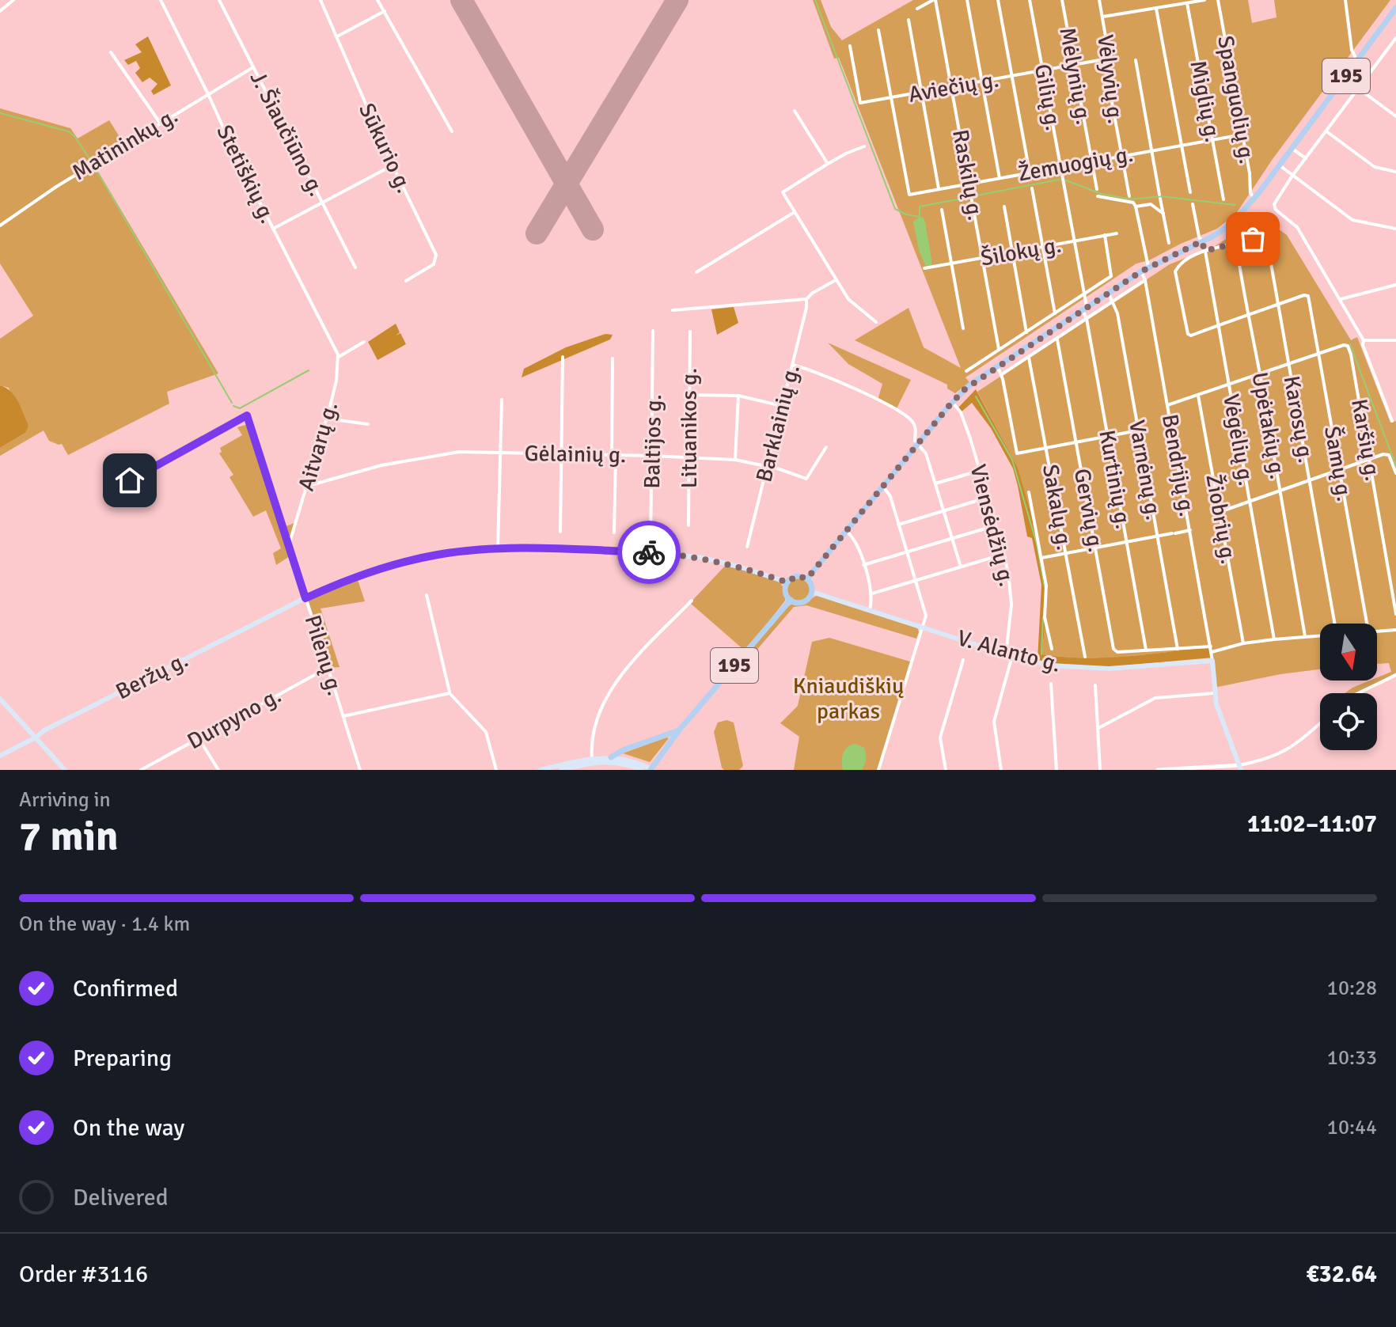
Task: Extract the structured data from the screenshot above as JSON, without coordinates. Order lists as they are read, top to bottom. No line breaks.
{"streets":{"main road":["195","V. Alanto g.","Beržų g."],"street":["Mėlynių g.","Vėlyvių g.","Aviečių g.","Gilių g.","Spanguolių g.","Miglių g.","J. Šiaučiūno g.","Matininkų g.","Sūkurio g.","Žemuogių g.","Stetiškių g.","Raskilų g.","Šilokų g.","Karosų g.","Barklainių g.","Upėtakių g.","Lituanikos g.","Vėgėlių g.","Karšių g.","Baltijos g.","Aitvarų g.","Gėlainių g.","Šamų g.","Bendrijų g.","Varnėnų g.","Kurtinių g.","Sakalų g.","Gervių g.","Žiobrių g.","Viensėdžių g.","Pilėnų g.","Durpyno g."]},"crossings":[["Mėlynių g.","Aviečių g."],["Mėlynių g.","Žemuogių g."],["195","Gilių g."],["195","Spanguolių g."],["195","Vėgėlių g."],["195","Bendrijų g."],["195","Varnėnų g."],["195","Kurtinių g."],["195","Viensėdžių g."],["195","V. Alanto g."],["Vėlyvių g.","Aviečių g."],["Vėlyvių g.","Žemuogių g."],["Aviečių g.","Gilių g."],["Aviečių g.","Žemuogių g."],["Aviečių g.","Raskilų g."],["Gilių g.","Žemuogių g."],["Gilių g.","Šilokų g."],["Gilių g.","Kurtinių g."],["Spanguolių g.","Žemuogių g."],["Miglių g.","Žemuogių g."],["J. Šiaučiūno g.","Matininkų g."],["Matininkų g.","Stetiškių g."],["Žemuogių g.","Raskilų g."],["Stetiškių g.","Aitvarų g."],["Raskilų g.","Šilokų g."],["Karosų g.","Upėtakių g."],["Karosų g.","Šamų g."],["Barklainių g.","Gėlainių g."],["Lituanikos g.","Gėlainių g."],["Karšių g.","Šamų g."],["Baltijos g.","Gėlainių g."],["Aitvarų g.","Gėlainių g."],["Aitvarų g.","Pilėnų g."],["Bendrijų g.","V. Alanto g."],["Kurtinių g.","Gervių g."],["Viensėdžių g.","V. Alanto g."],["Pilėnų g.","Beržų g."],["Pilėnų g.","Durpyno g."]],"parks":["Kniaudiškių parkas"],"north":"bottom","page":{"heading":["7 min","Arriving in","11:02–11:07"],"panel":["Order #3116","€32.64"],"bar":"On the way · 1.4 km","list":[["Confirmed","10:28"],["Preparing","10:33"],["On the way","10:44"],"Delivered"]}}
